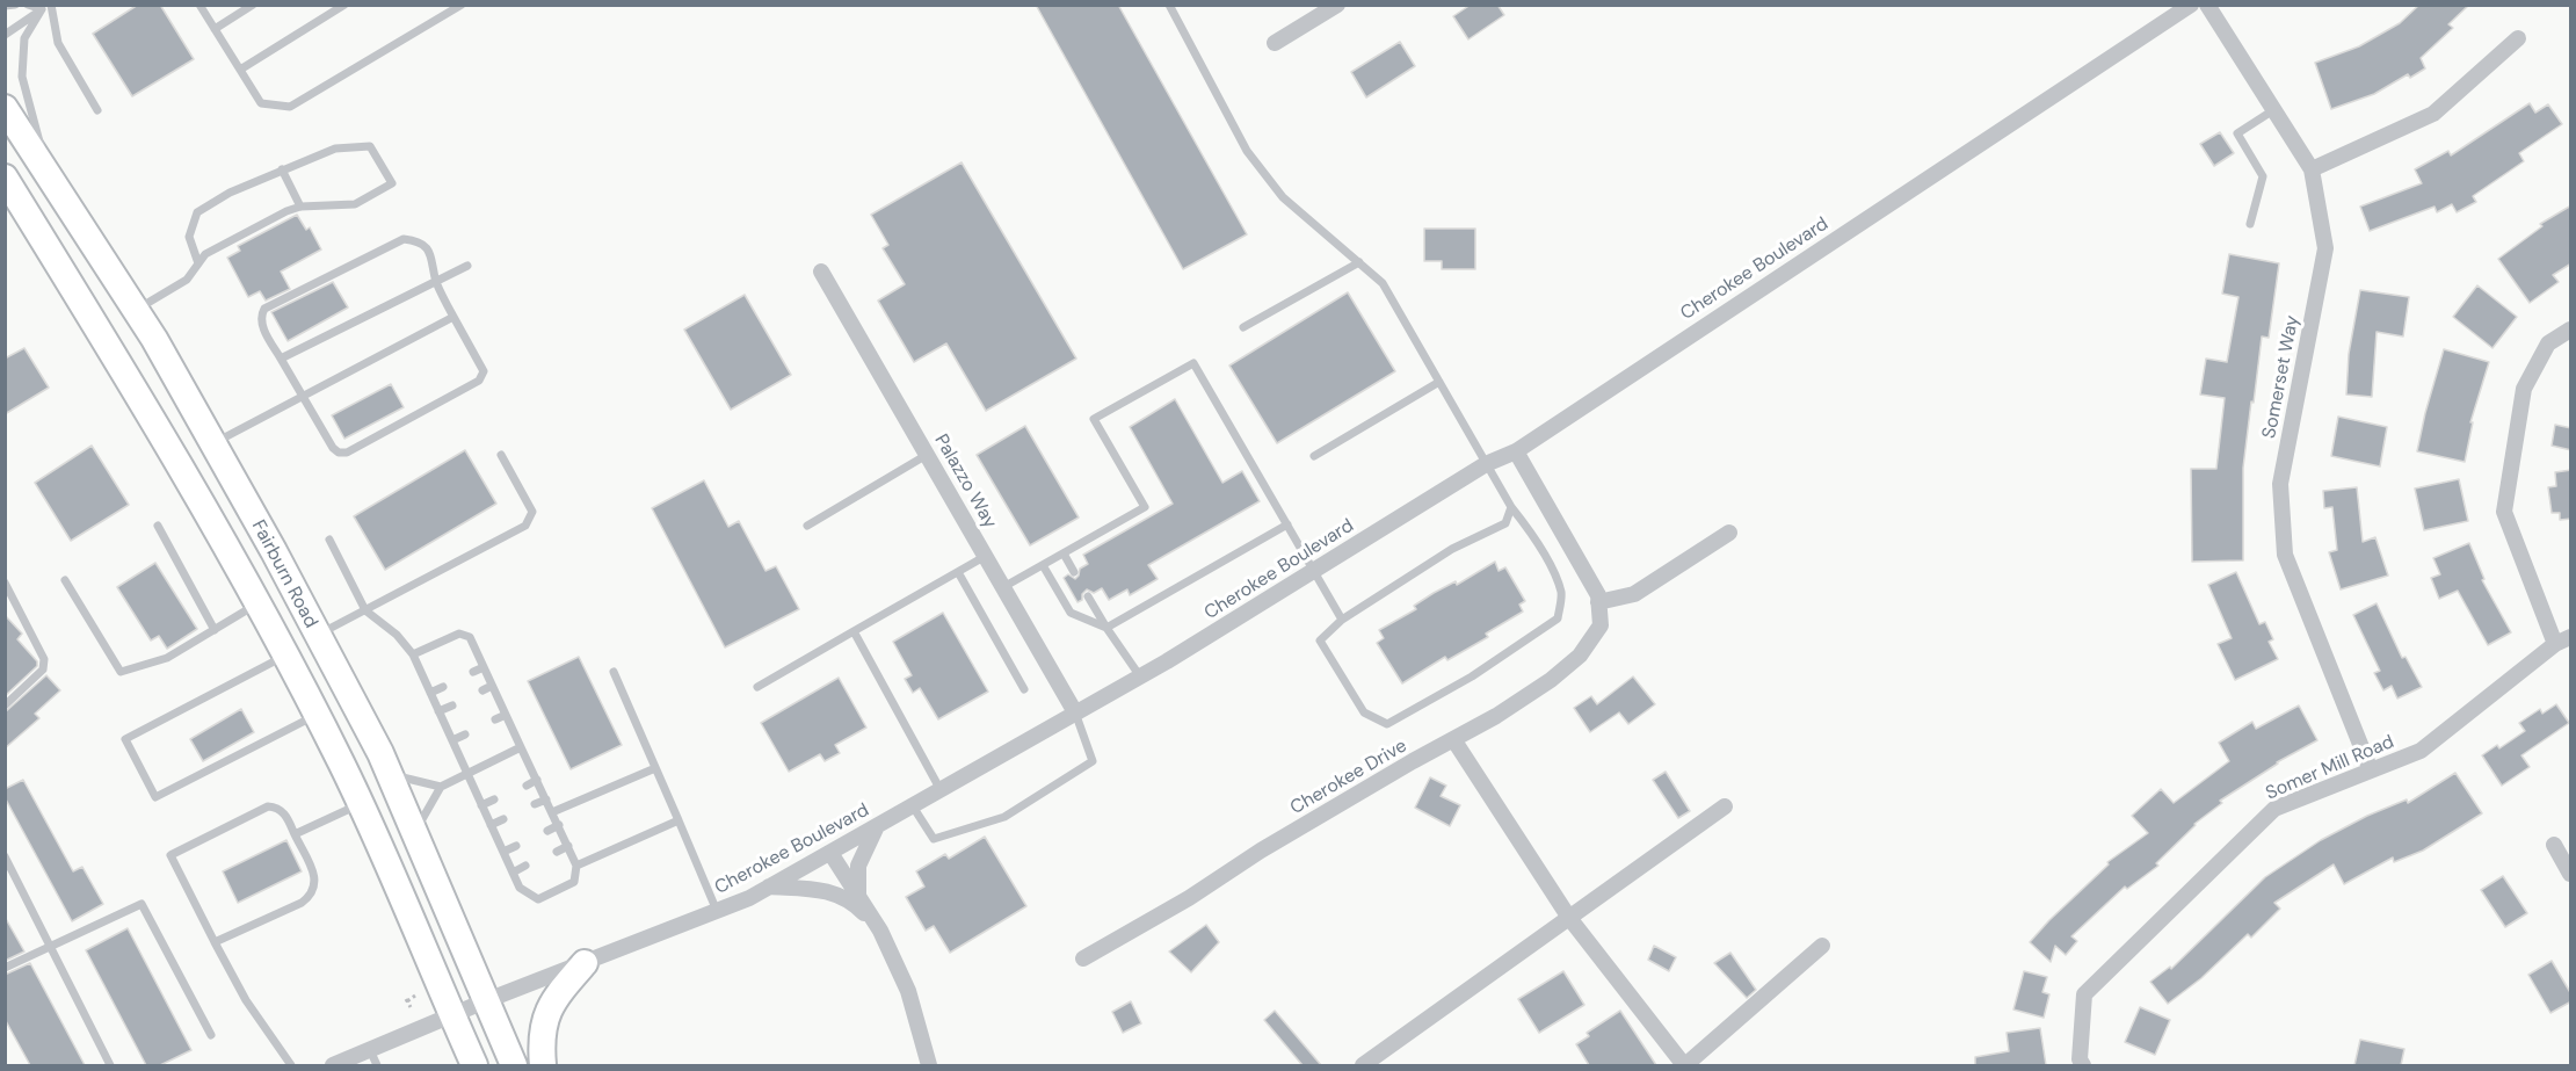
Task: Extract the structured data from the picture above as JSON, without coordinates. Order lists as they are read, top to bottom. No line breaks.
{"streets":{"main road":["Fairburn Road"],"street":["Cherokee Boulevard","Somerset Way","Palazzo Way","Somer Mill Road","Cherokee Drive"]},"crossings":[["Cherokee Boulevard","Palazzo Way"],["Cherokee Boulevard","Fairburn Road"],["Somerset Way","Somer Mill Road"]]}
